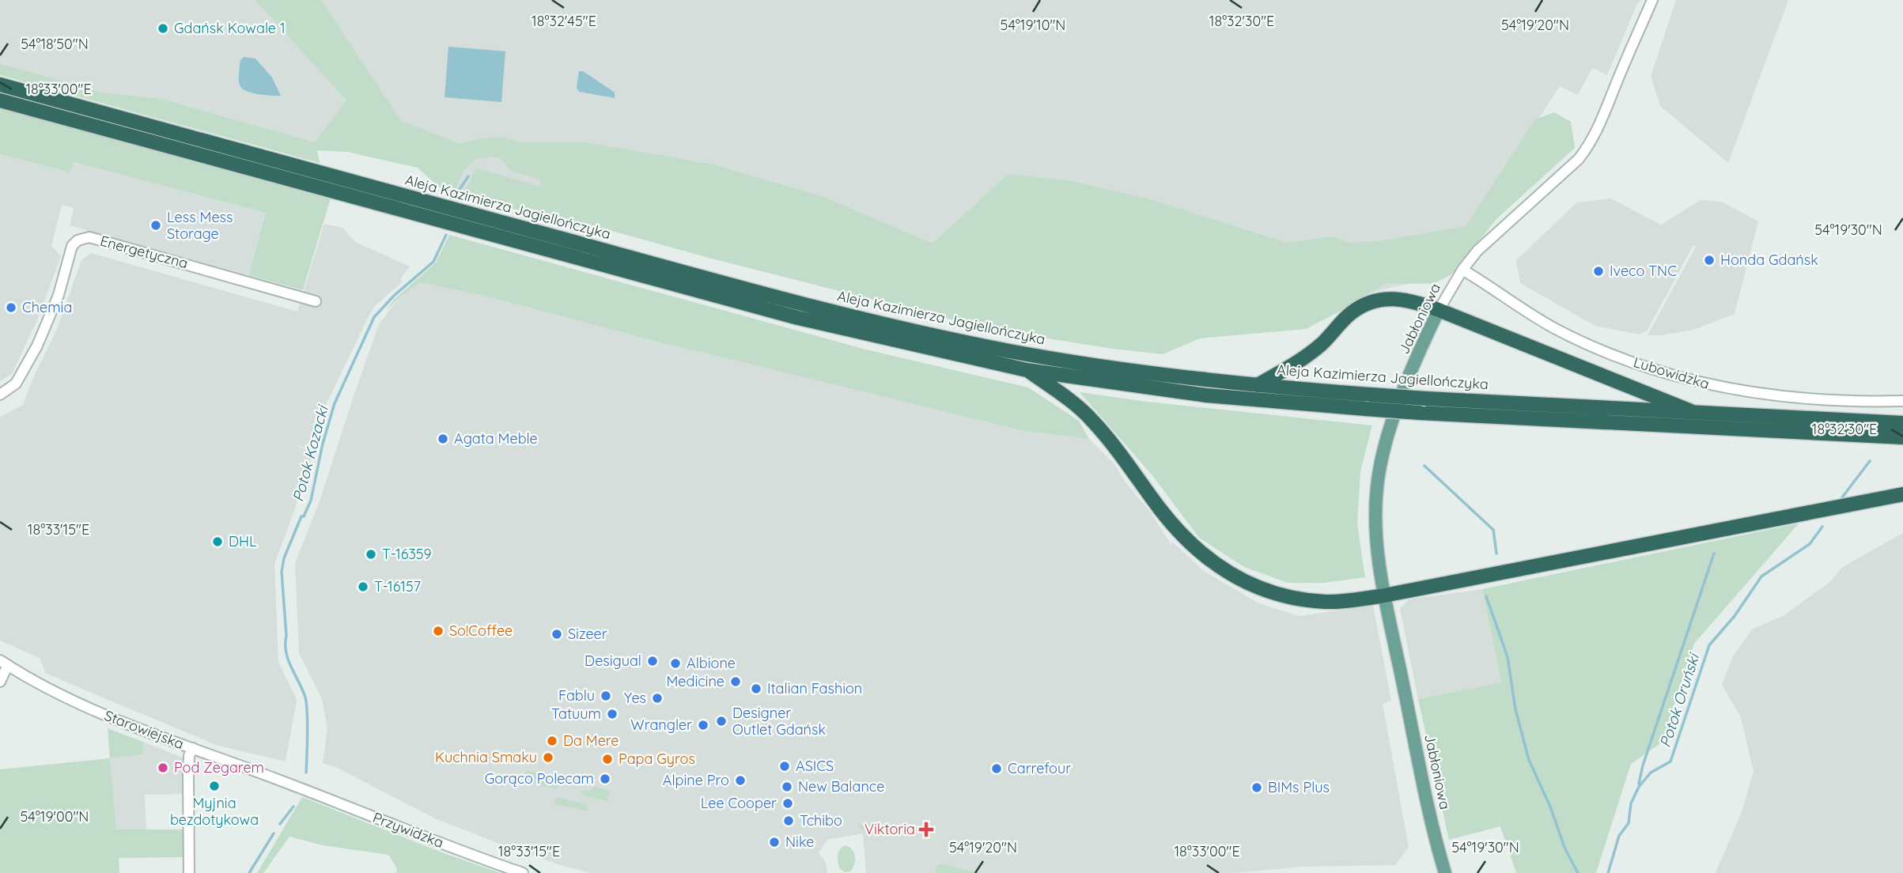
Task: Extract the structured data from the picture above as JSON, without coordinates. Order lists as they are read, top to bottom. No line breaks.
{"streets":{"highway":["Aleja Kazimierza Jagiellończyka"],"main road":["Jabłoniowa"],"street":["Energetyczna","Lubowidzka","Starowiejska","Przywidzka"]},"crossings":[["Jabłoniowa","Lubowidzka"],["Starowiejska","Przywidzka"]],"water":["Potok Kozacki","Potok Oruński"],"places":{"other":["Gdańsk Kowale 1","Less Mess Storage","Honda Gdańsk","Iveco TNC","Chemia","Agata Meble","DHL","T-16359","T-16157","So!Coffee","Sizeer","Desigual","Albione","Medicine","Italian Fashion","Fablu","Yes","Tatuum","Designer Outlet Gdańsk","Wrangler","Da Mere","Kuchnia Smaku","Papa Gyros","ASICS","Pod Zegarem","Carrefour","Gorąco Polecam","Alpine Pro","Myjnia bezdotykowa","New Balance","BIMs Plus","Lee Cooper","Tchibo","Nike"],"health":["Viktoria"]},"coordinates":["18°32'45\"E","18°32'30\"E","54°19'10\"N","54°19'20\"N","54°18'50\"N","18°33'00\"E","54°19'30\"N","18°33'15\"E","54°19'00\"N"]}
